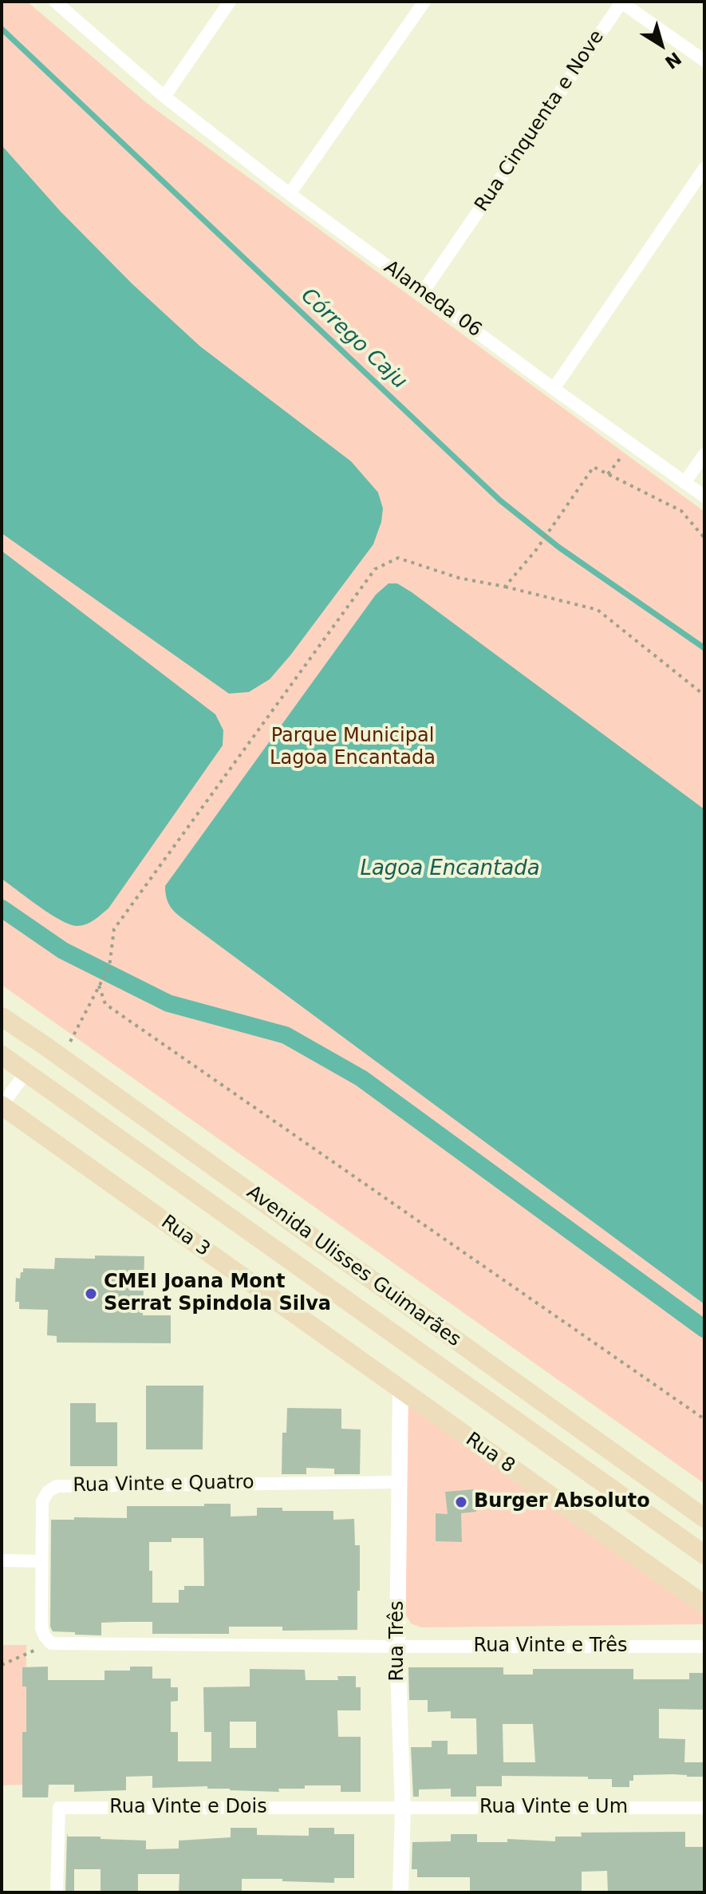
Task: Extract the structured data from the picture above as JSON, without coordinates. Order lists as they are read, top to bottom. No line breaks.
{"streets":{"main road":["Rua 3","Avenida Ulisses Guimarães","Rua 8"],"street":["Rua Cinquenta e Nove","Alameda 06","Rua Vinte e Quatro","Rua Três","Rua Vinte e Três","Rua Vinte e Dois","Rua Vinte e Um"]},"crossings":[["Rua Cinquenta e Nove","Alameda 06"],["Rua 3","Rua 8"],["Rua 3","Rua Três"],["Rua 8","Rua Três"],["Rua Vinte e Quatro","Rua Três"],["Rua Três","Rua Vinte e Três"],["Rua Três","Rua Vinte e Dois"],["Rua Três","Rua Vinte e Um"],["Rua Vinte e Dois","Rua Vinte e Um"]],"water":["Córrego Caju","Lagoa Encantada"],"parks":["Parque Municipal Lagoa Encantada"],"places":["CMEI Joana Mont Serrat Spindola Silva","Burger Absoluto"],"north":"bottom right"}
